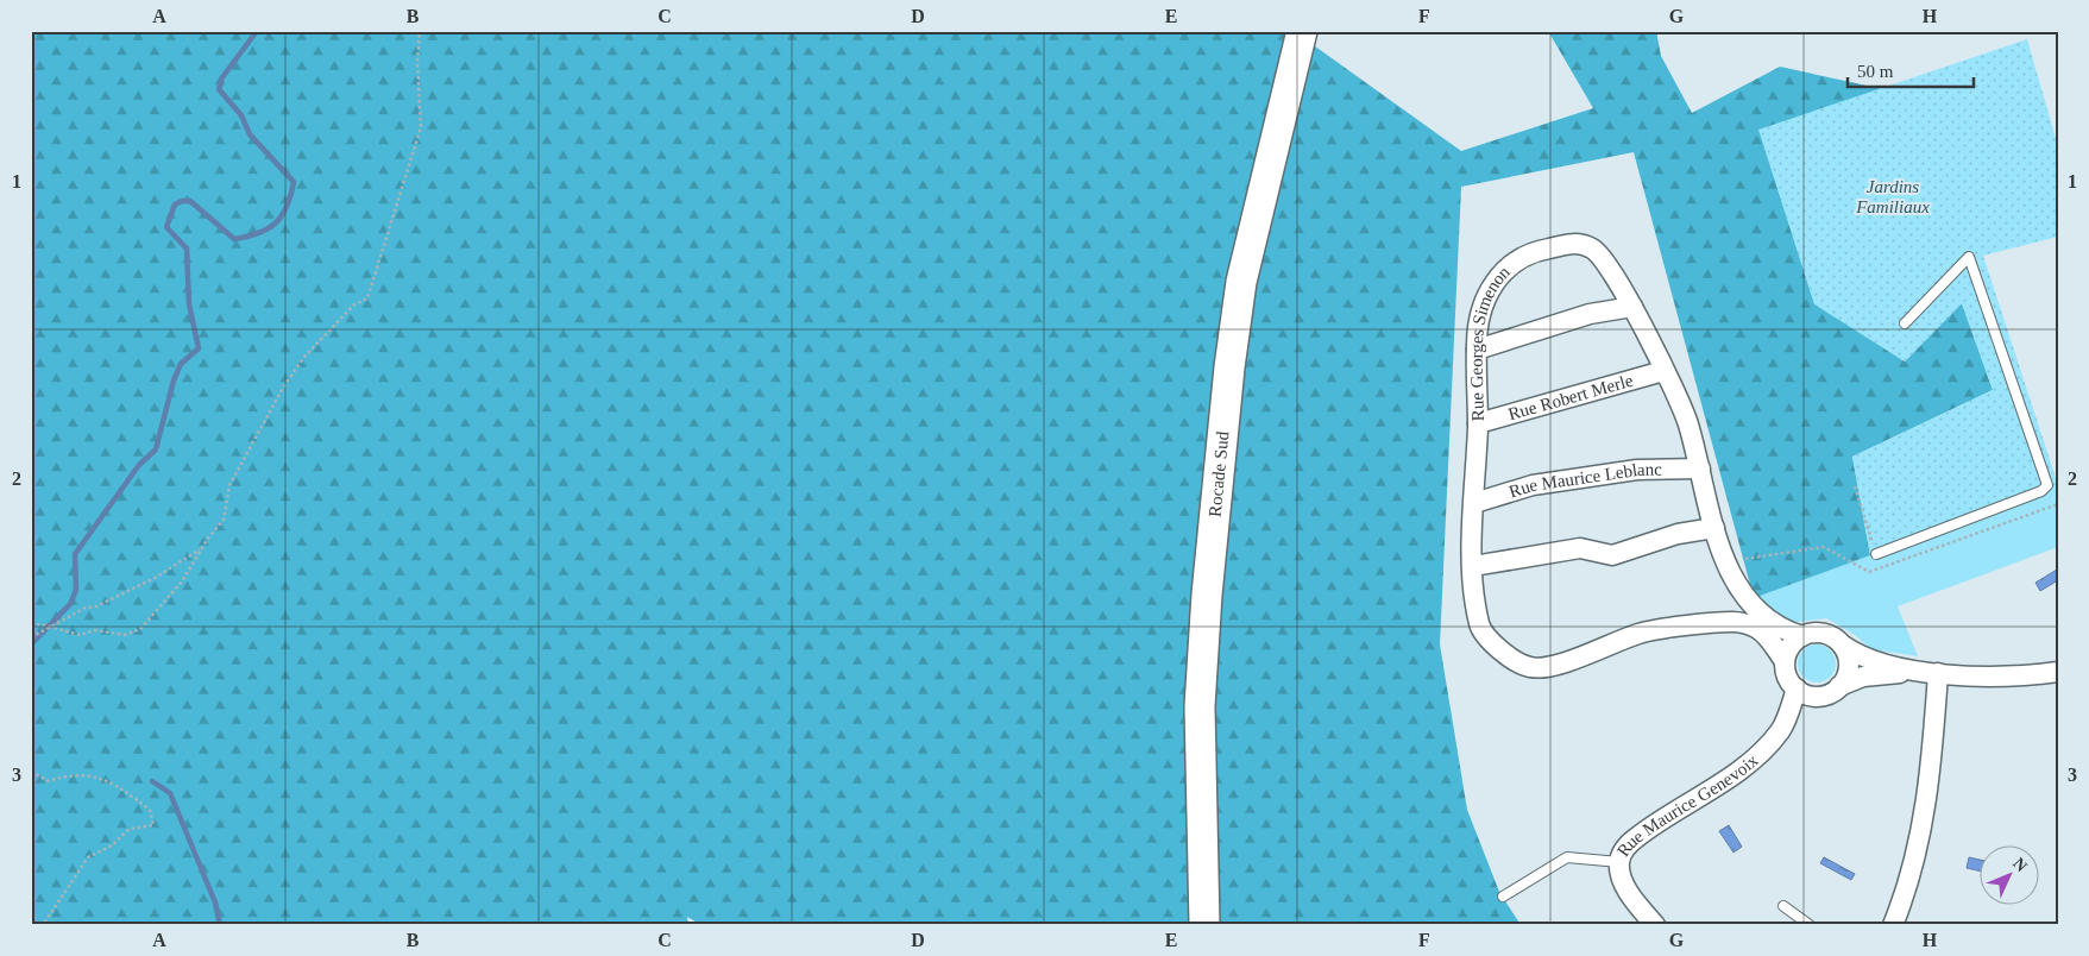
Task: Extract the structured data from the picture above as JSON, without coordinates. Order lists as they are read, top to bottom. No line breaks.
{"streets":{"main road":["Rocade Sud"],"street":["Rue Georges Simenon","Rue Robert Merle","Rue Maurice Leblanc","Rue Maurice Genevoix"]},"crossings":[["Rue Georges Simenon","Rue Robert Merle"],["Rue Georges Simenon","Rue Maurice Leblanc"],["Rue Georges Simenon","Rue Maurice Genevoix"]],"parks":["Jardins Familiaux"],"scale_bar":"50 m","north":"top right","grid":{"columns":["A","B","C","D","E","F","G","H"],"rows":["1","2","3"]}}
